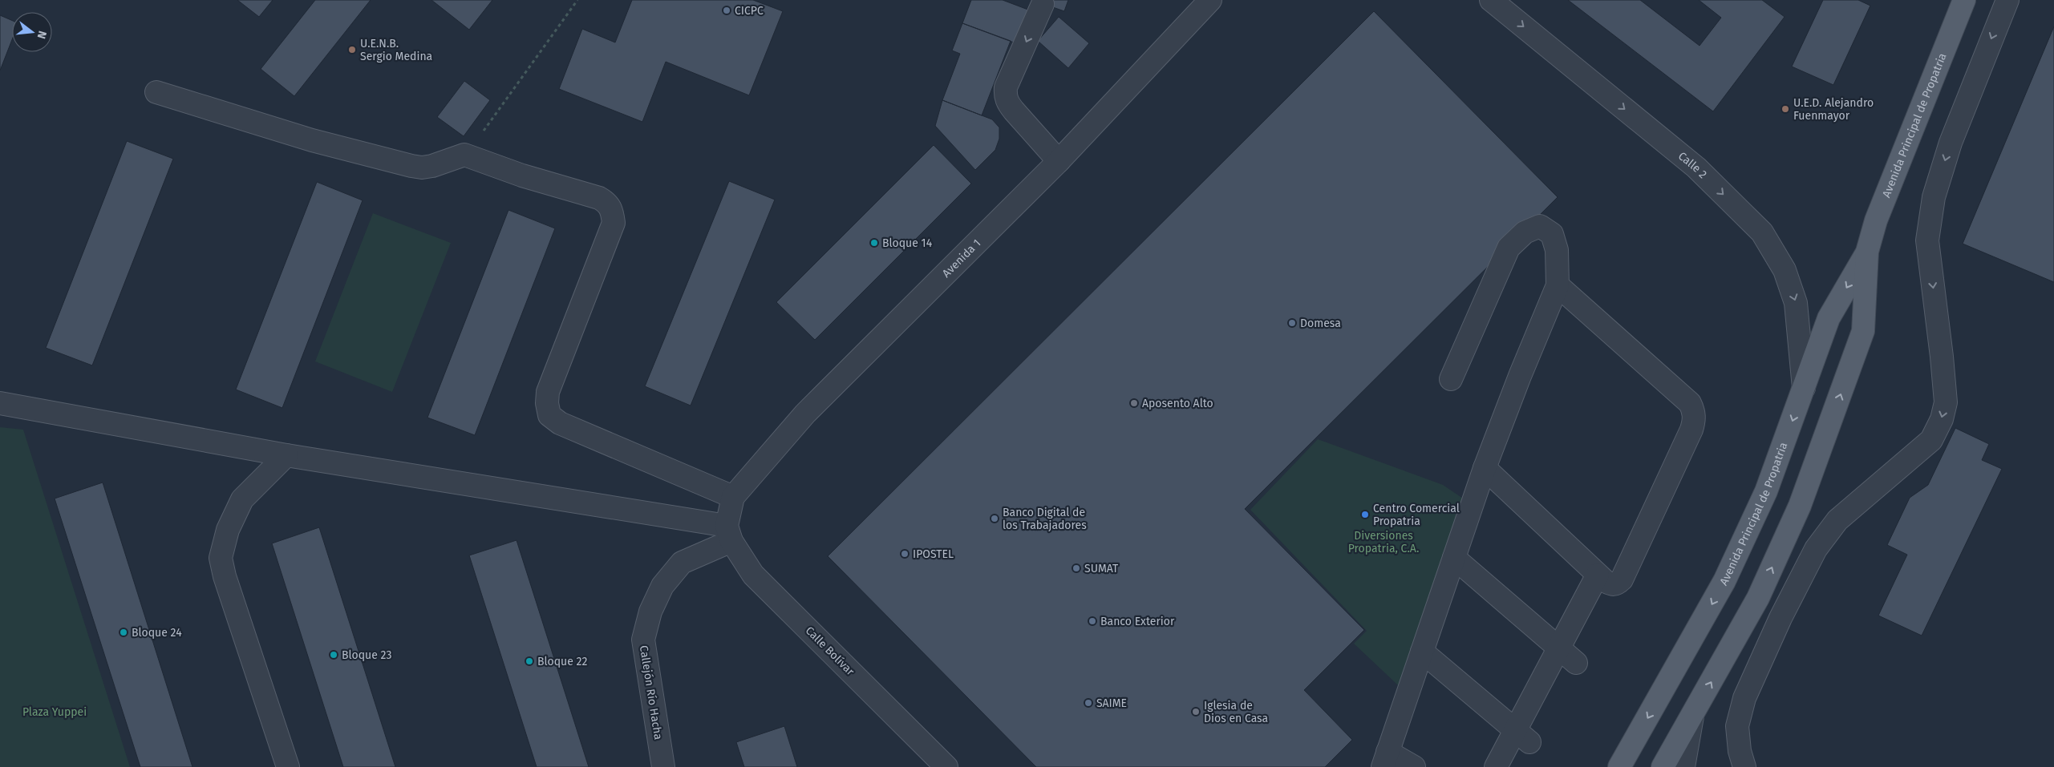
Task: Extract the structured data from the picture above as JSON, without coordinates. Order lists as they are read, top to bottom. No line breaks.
{"streets":{"main road":["Avenida Principal de Propatria"],"street":["Calle 2","Avenida 1","Calle Bolívar","Callejón Río Hacha"]},"crossings":[["Avenida Principal de Propatria","Calle 2"],["Avenida 1","Calle Bolívar"],["Avenida 1","Callejón Río Hacha"],["Calle Bolívar","Callejón Río Hacha"]],"one_way":["Calle 2"],"parks":["Diversiones Propatria, C.A.","Plaza Yuppei"],"places":["CICPC","U.E.N.B. Sergio Medina","U.E.D. Alejandro Fuenmayor","Bloque 14","Domesa","Aposento Alto","Centro Comercial Propatria","Banco Digital de los Trabajadores","IPOSTEL","SUMAT","Banco Exterior","Bloque 24","Bloque 23","Bloque 22","SAIME","Iglesia de Dios en Casa"],"north":"right"}
